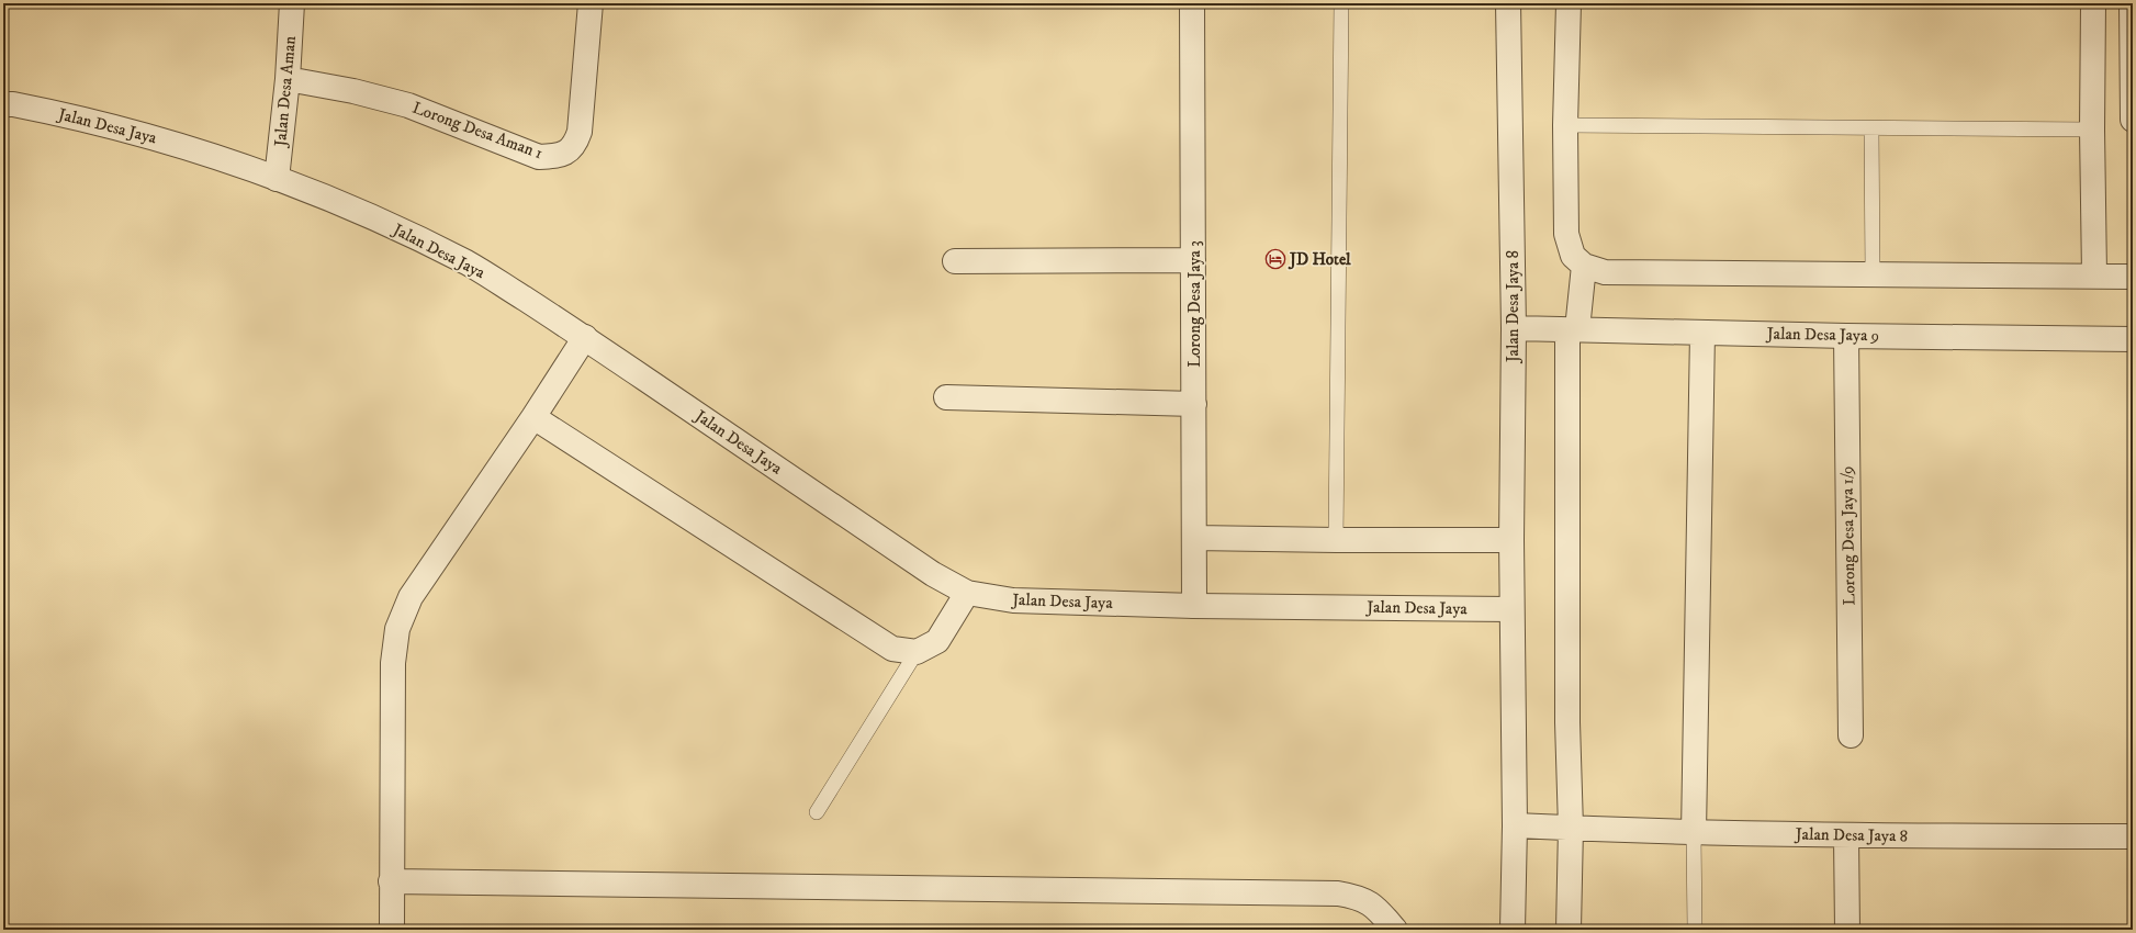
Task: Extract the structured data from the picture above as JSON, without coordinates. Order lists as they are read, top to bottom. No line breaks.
{"streets":{"street":["Jalan Desa Aman","Jalan Desa Jaya","Lorong Desa Aman 1","Lorong Desa Jaya 3","Jalan Desa Jaya 8","Jalan Desa Jaya 9","Lorong Desa Jaya 1/9"]},"crossings":[["Jalan Desa Aman","Jalan Desa Jaya"],["Jalan Desa Aman","Lorong Desa Aman 1"],["Jalan Desa Jaya","Lorong Desa Jaya 3"],["Jalan Desa Jaya","Jalan Desa Jaya 8"],["Jalan Desa Jaya 8","Jalan Desa Jaya 9"],["Jalan Desa Jaya 9","Lorong Desa Jaya 1/9"]],"places":{"hotel":["JD Hotel"]}}
